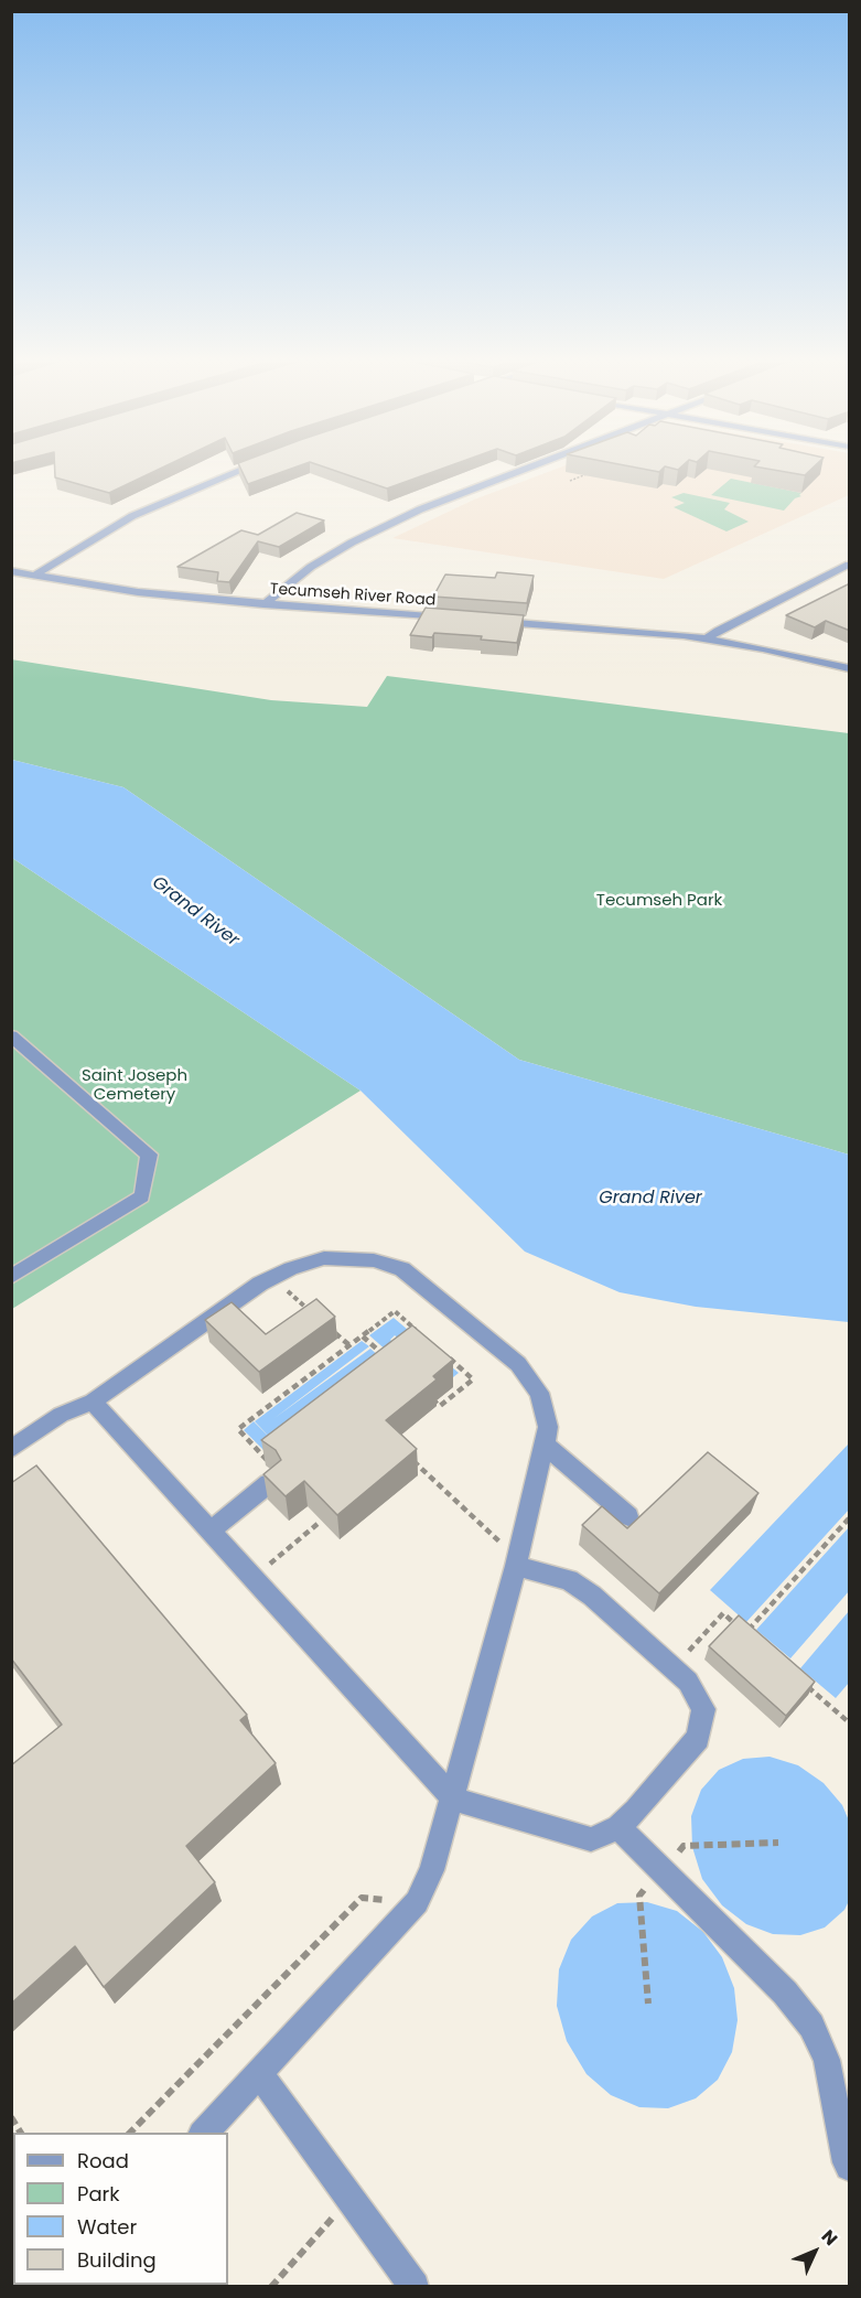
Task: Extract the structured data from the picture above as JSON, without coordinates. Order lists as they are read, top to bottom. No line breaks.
{"streets":{"street":["Tecumseh River Road"]},"water":["Grand River"],"parks":["Tecumseh Park","Saint Joseph Cemetery"],"legend":["Road","Park","Water","Building"],"north":"top right"}
